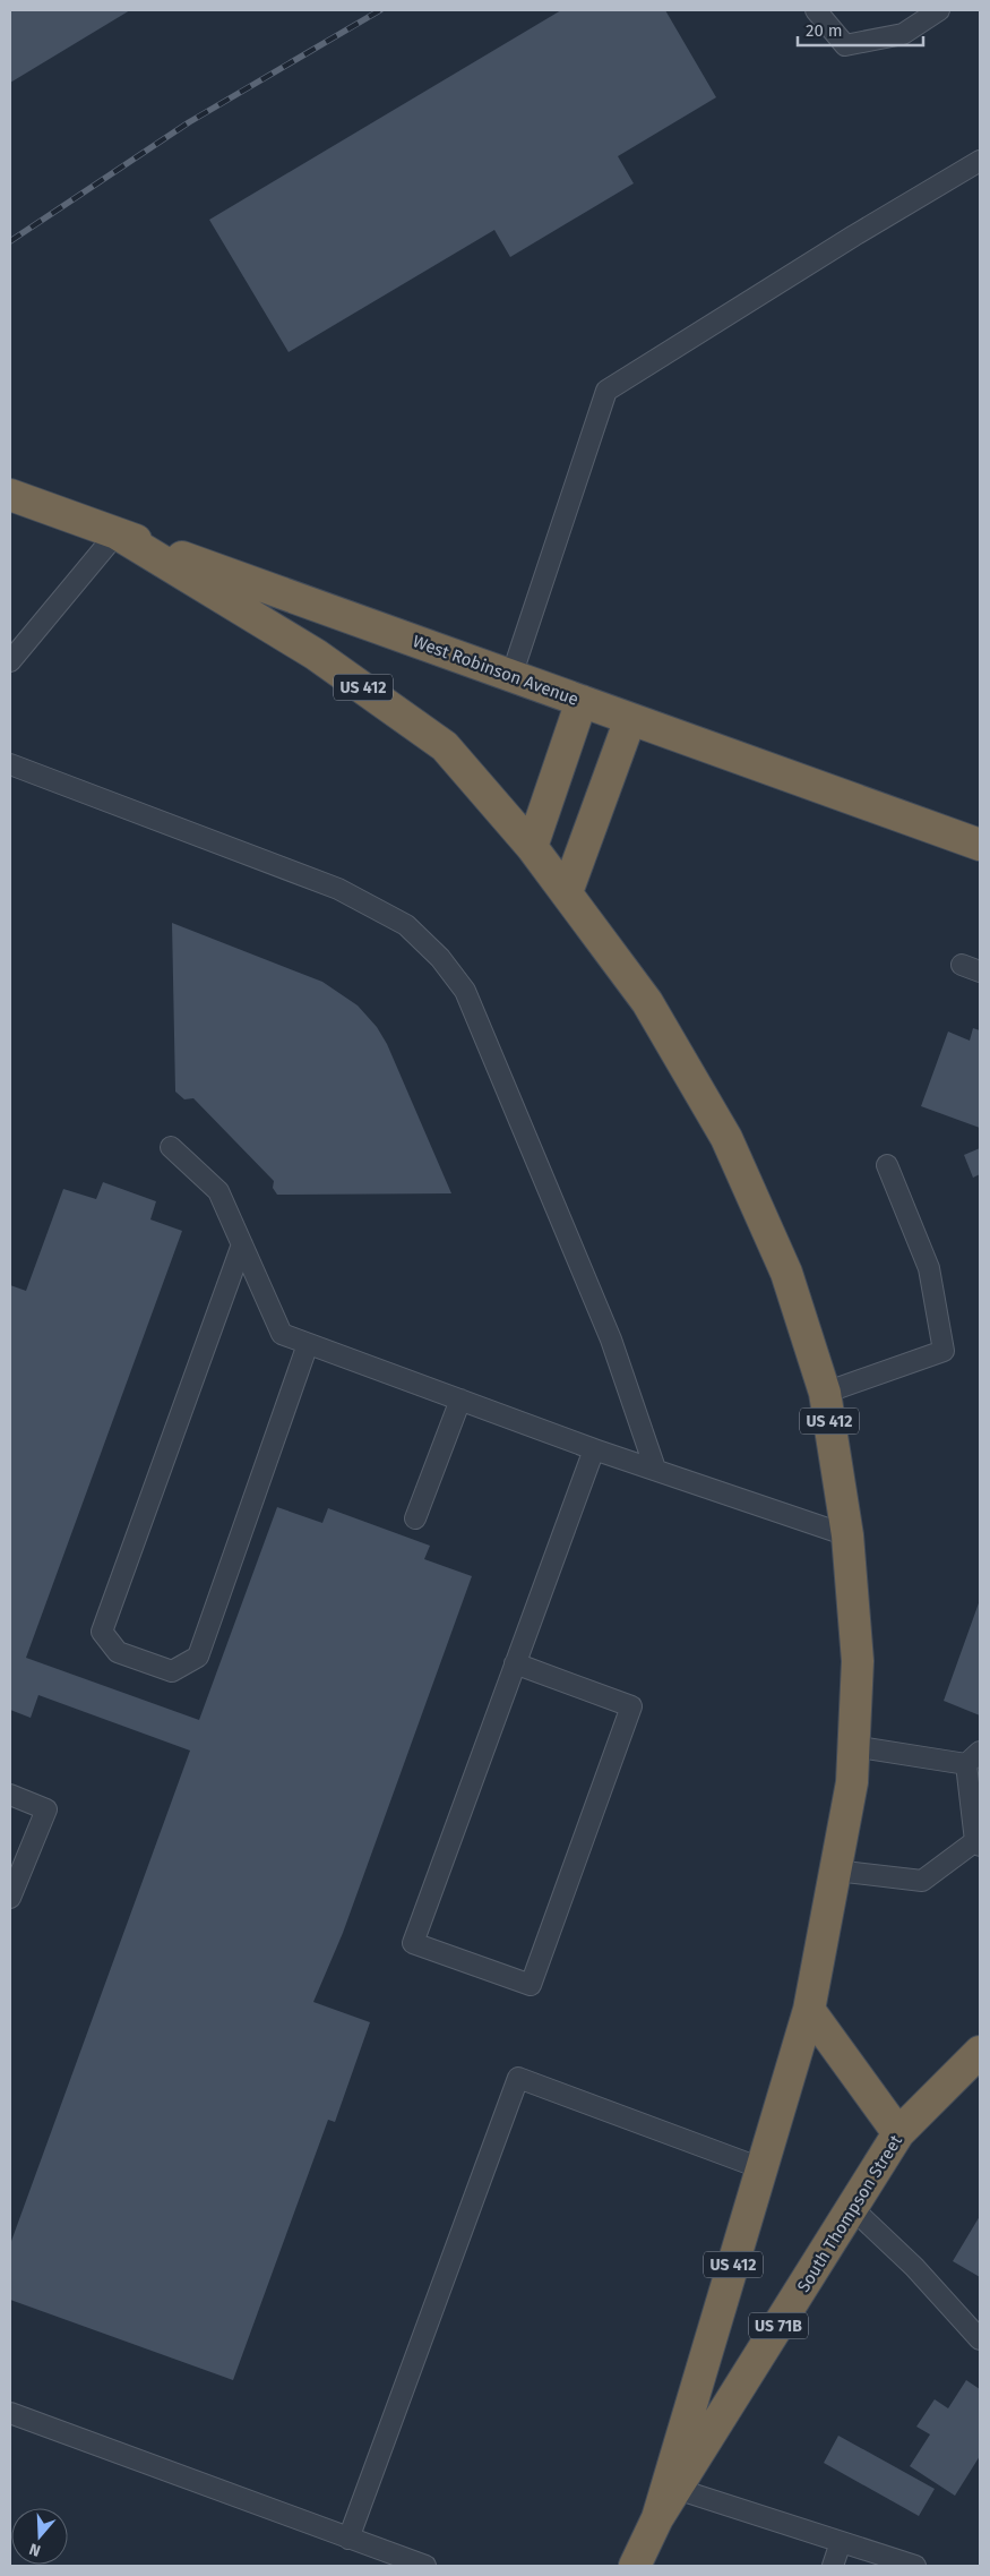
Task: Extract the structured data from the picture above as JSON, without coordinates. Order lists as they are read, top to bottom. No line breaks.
{"streets":{"highway":["West Robinson Avenue","US 412","South Thompson Street","US 71B"]},"crossings":[["West Robinson Avenue","US 412"],["US 412","South Thompson Street"]],"scale_bar":"20 m","north":"bottom"}
